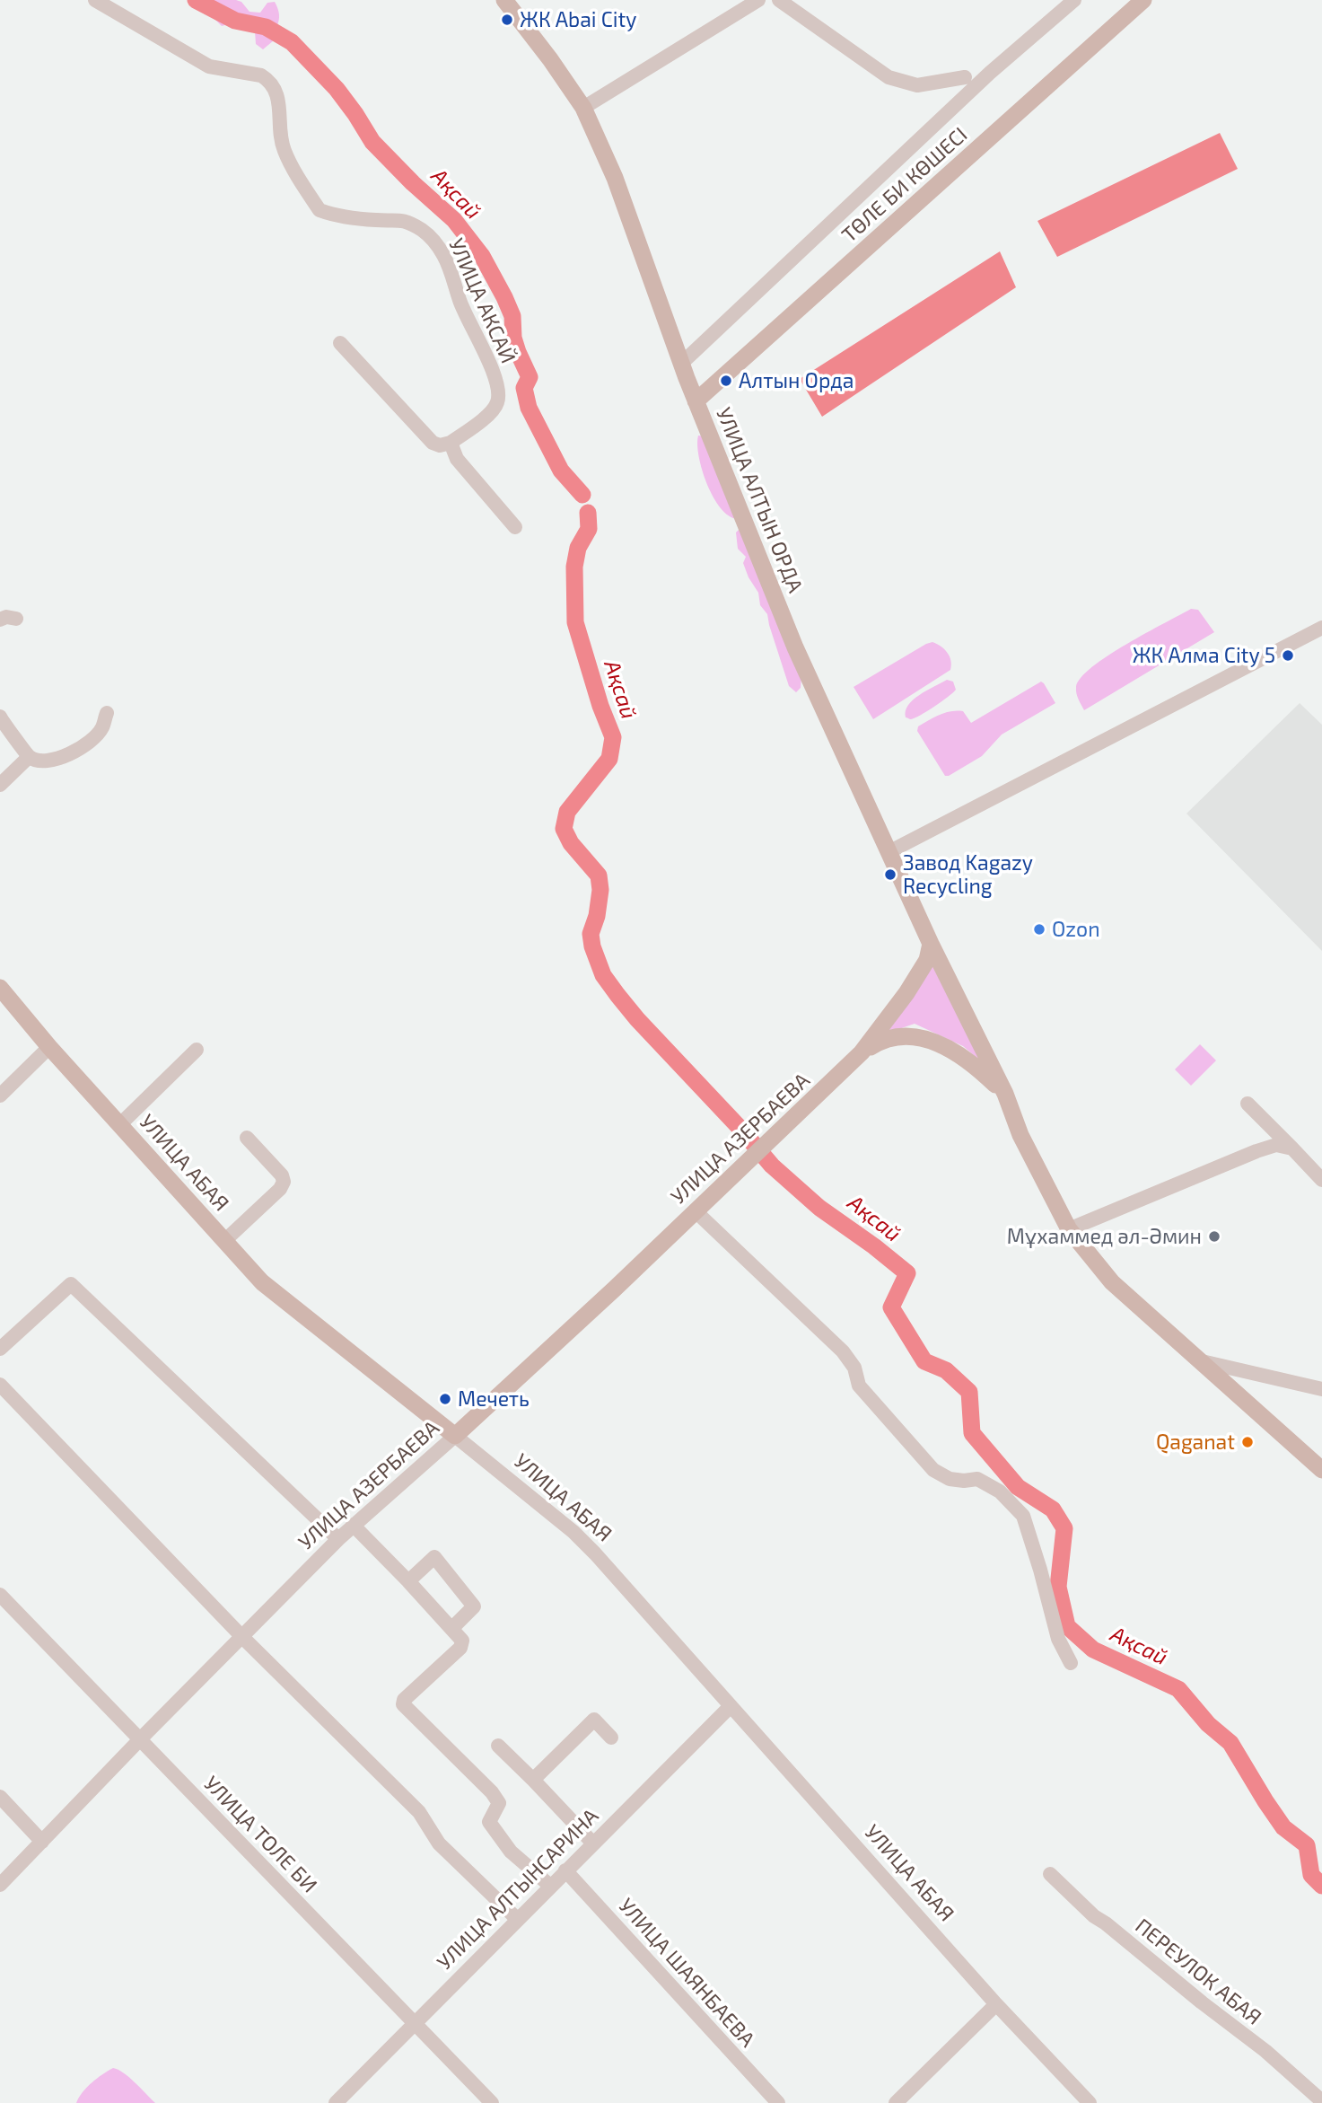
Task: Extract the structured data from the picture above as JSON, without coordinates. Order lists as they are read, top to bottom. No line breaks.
{"streets":{"main road":["ТӨЛЕ БИ КӨШЕСІ","УЛИЦА АЛТЫН ОРДА","УЛИЦА АЗЕРБАЕВА","УЛИЦА АБАЯ"],"street":["УЛИЦА АКСАЙ","УЛИЦА ТОЛЕ БИ","УЛИЦА АЛТЫНСАРИНА","ПЕРЕУЛОК АБАЯ","УЛИЦА ШАЯНБАЕВА"]},"crossings":[["ТӨЛЕ БИ КӨШЕСІ","УЛИЦА АЛТЫН ОРДА"],["УЛИЦА АЛТЫН ОРДА","УЛИЦА АЗЕРБАЕВА"],["УЛИЦА АЗЕРБАЕВА","УЛИЦА АБАЯ"],["УЛИЦА АЗЕРБАЕВА","УЛИЦА ТОЛЕ БИ"],["УЛИЦА АБАЯ","УЛИЦА АЛТЫНСАРИНА"],["УЛИЦА ТОЛЕ БИ","УЛИЦА АЛТЫНСАРИНА"],["УЛИЦА АЛТЫНСАРИНА","УЛИЦА ШАЯНБАЕВА"]],"water":["Ақсай"],"places":["ЖК Abai City","Алтын Орда","ЖК Алма City 5","Завод Kagazy Recycling","Ozon","Мұхаммед әл-Әмин","Мечеть","Qaganat"]}
